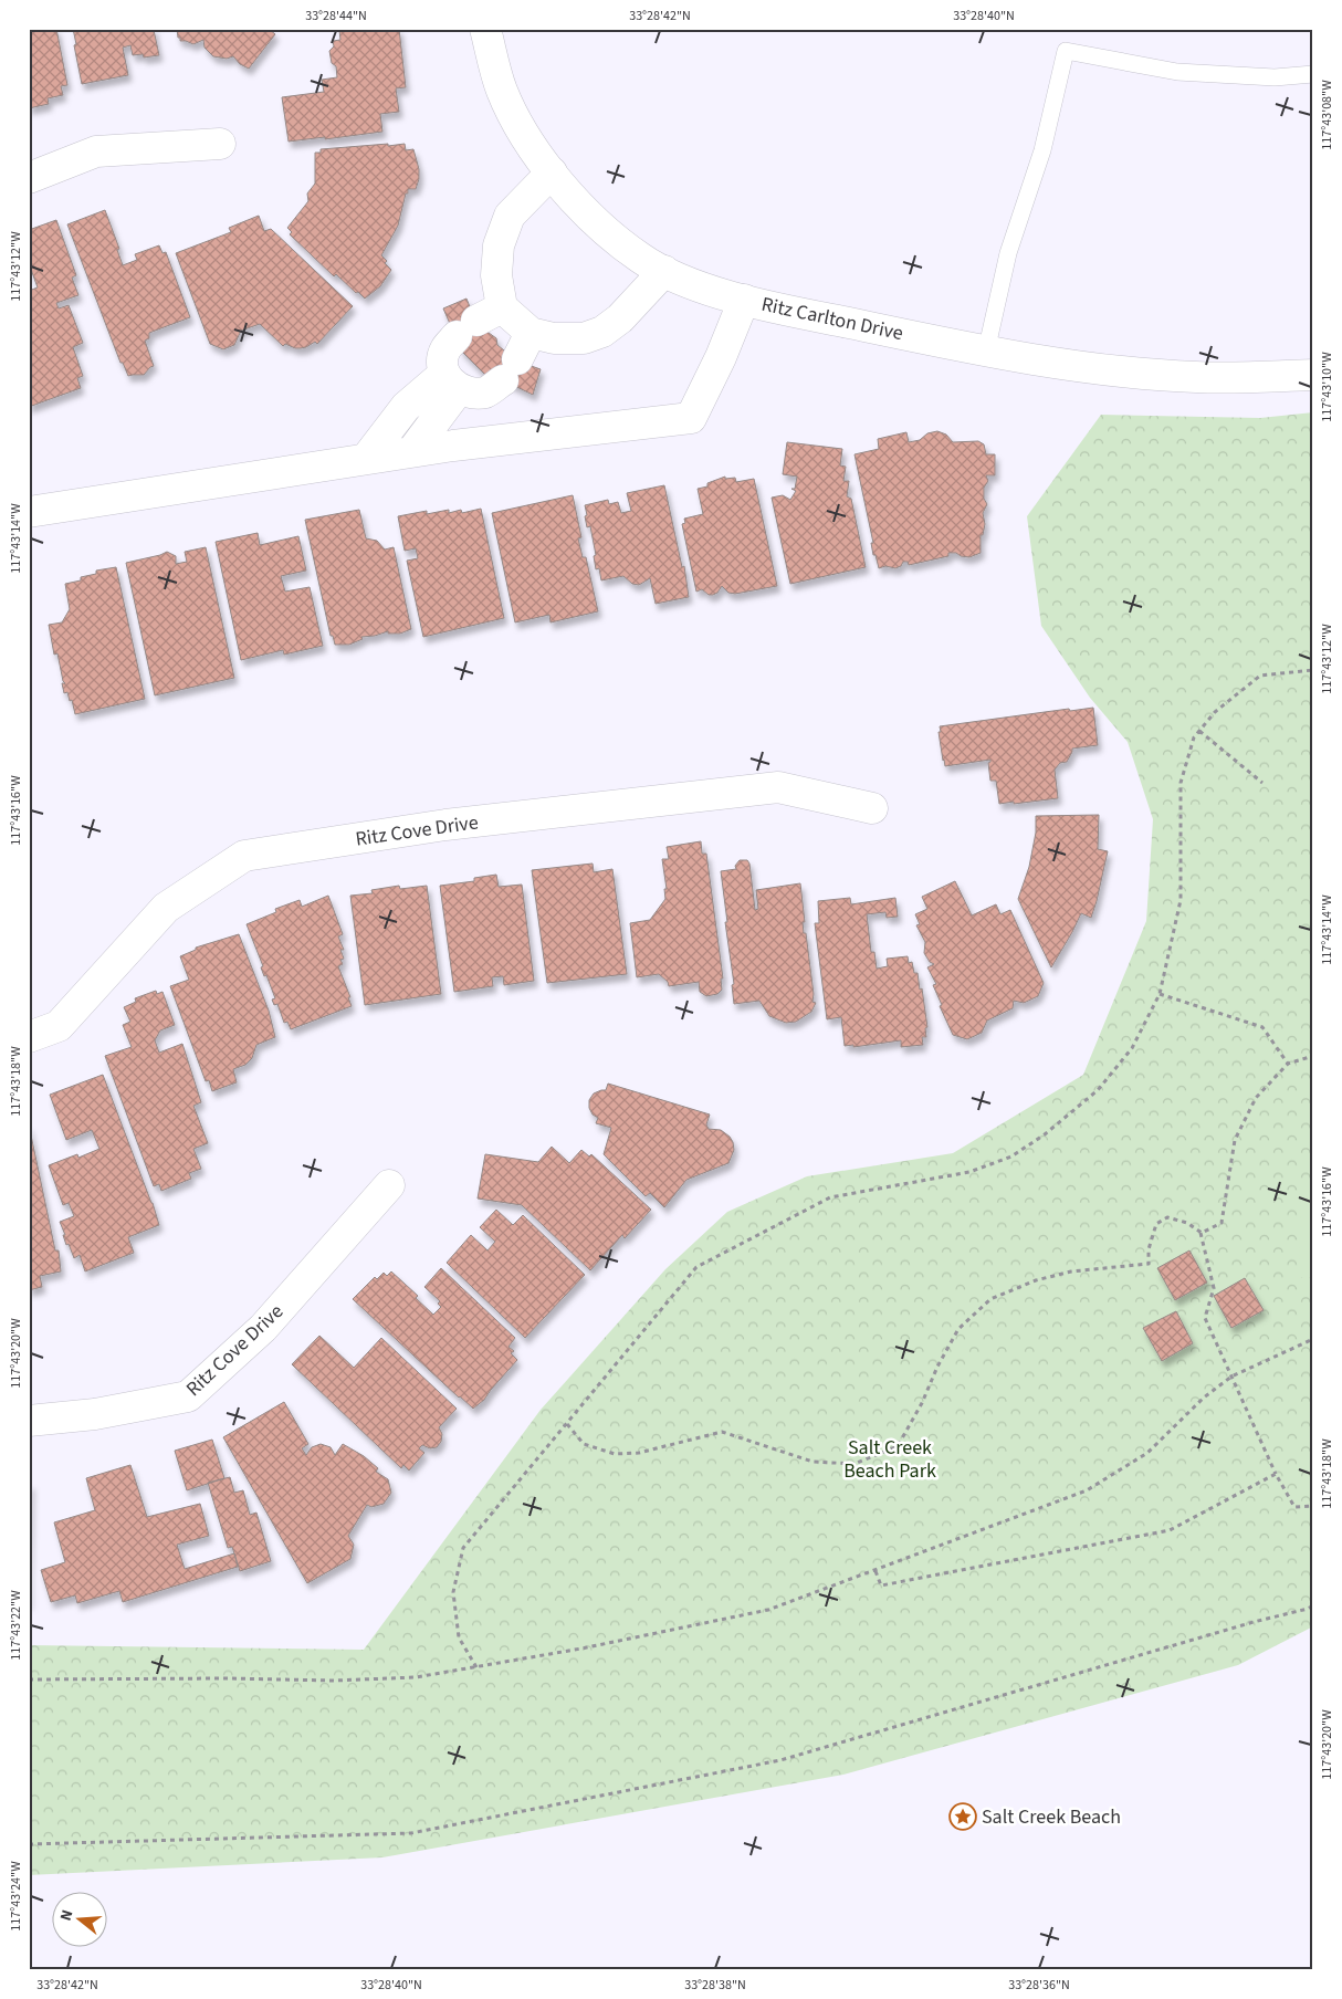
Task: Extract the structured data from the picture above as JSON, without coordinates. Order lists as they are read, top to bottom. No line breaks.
{"streets":{"street":["Ritz Carlton Drive","Ritz Cove Drive"]},"parks":["Salt Creek Beach Park"],"places":{"place":["Salt Creek Beach"]},"north":"left","coordinates":["33°28'44\"N","33°28'42\"N","33°28'40\"N","117°43'08\"W","117°43'12\"W","117°43'10\"W","117°43'14\"W","117°43'16\"W","117°43'18\"W","117°43'20\"W","117°43'22\"W","117°43'24\"W","33°28'38\"N","33°28'36\"N"]}
